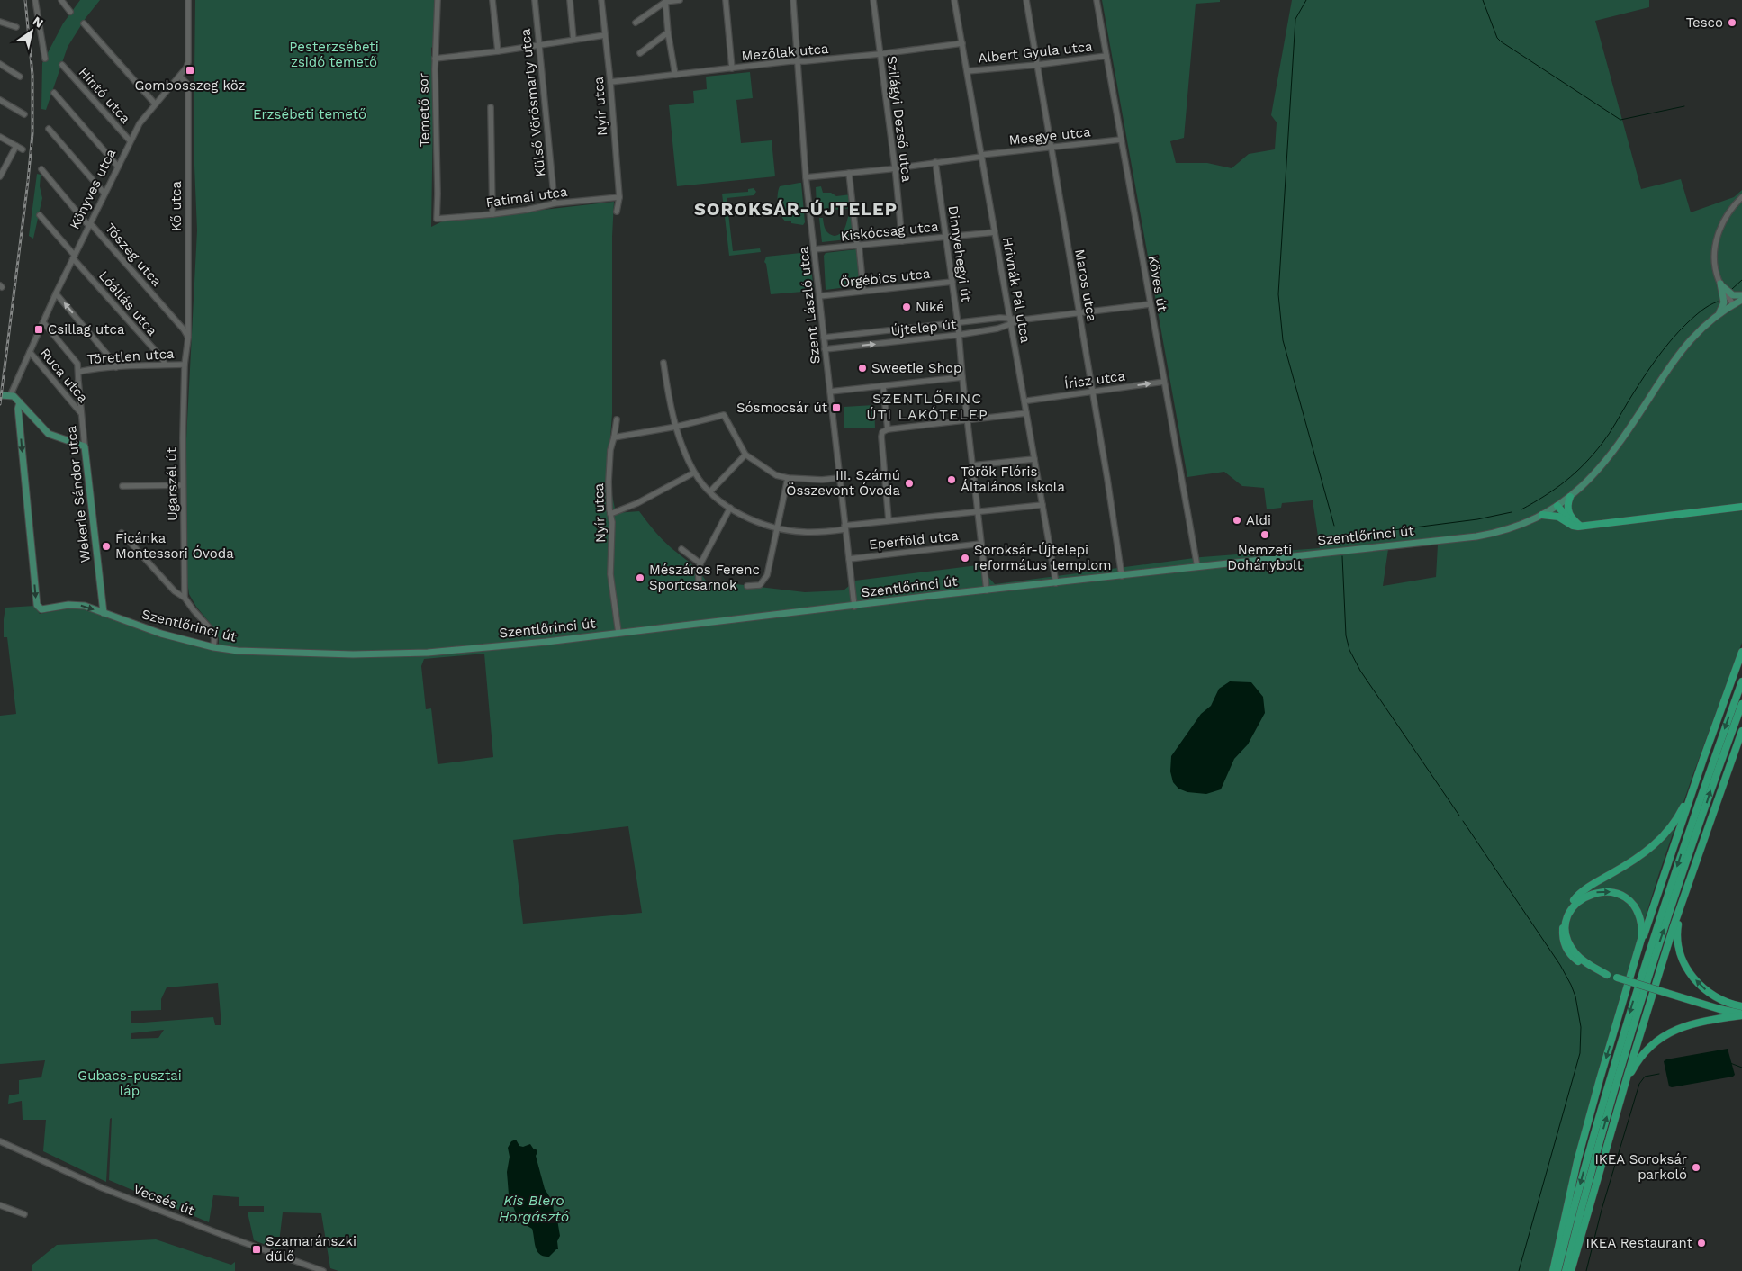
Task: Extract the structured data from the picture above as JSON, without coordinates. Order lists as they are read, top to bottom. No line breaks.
{"streets":{"main road":["Wekerle Sándor utca","Szentlőrinci út"],"street":["Mezőlak utca","Albert Gyula utca","Hintó utca","Külső Vörösmarty utca","Nyír utca","Temető sor","Szilágyi Dezső utca","Mesgye utca","Könyves utca","Fatimai utca","Kő utca","Kiskócsag utca","Dinnyehegyi út","Tószeg utca","Őrgébics utca","Köves út","Maros utca","Hrivnák Pál utca","Lóállás utca","Szent László utca","Újtelep út","Töretlen utca","Ruca utca","Írisz utca","Ugarszél út","Eperföld utca","Vecsés út"]},"crossings":[["Mezőlak utca","Nyír utca"],["Mezőlak utca","Szilágyi Dezső utca"],["Mezőlak utca","Hrivnák Pál utca"],["Mezőlak utca","Szent László utca"],["Albert Gyula utca","Köves út"],["Albert Gyula utca","Maros utca"],["Albert Gyula utca","Hrivnák Pál utca"],["Hintó utca","Könyves utca"],["Külső Vörösmarty utca","Fatimai utca"],["Nyír utca","Fatimai utca"],["Nyír utca","Szentlőrinci út"],["Temető sor","Fatimai utca"],["Szilágyi Dezső utca","Mesgye utca"],["Szilágyi Dezső utca","Kiskócsag utca"],["Mesgye utca","Dinnyehegyi út"],["Mesgye utca","Köves út"],["Mesgye utca","Maros utca"],["Mesgye utca","Hrivnák Pál utca"],["Mesgye utca","Szent László utca"],["Könyves utca","Kő utca"],["Könyves utca","Tószeg utca"],["Könyves utca","Lóállás utca"],["Könyves utca","Ruca utca"],["Kő utca","Tószeg utca"],["Kő utca","Ugarszél út"],["Kiskócsag utca","Dinnyehegyi út"],["Kiskócsag utca","Hrivnák Pál utca"],["Kiskócsag utca","Szent László utca"],["Dinnyehegyi út","Őrgébics utca"],["Dinnyehegyi út","Újtelep út"],["Dinnyehegyi út","Szentlőrinci út"],["Dinnyehegyi út","Eperföld utca"],["Tószeg utca","Ugarszél út"],["Őrgébics utca","Szent László utca"],["Köves út","Újtelep út"],["Köves út","Írisz utca"],["Köves út","Szentlőrinci út"],["Maros utca","Újtelep út"],["Maros utca","Írisz utca"],["Maros utca","Szentlőrinci út"],["Hrivnák Pál utca","Újtelep út"],["Hrivnák Pál utca","Szentlőrinci út"],["Lóállás utca","Töretlen utca"],["Szent László utca","Újtelep út"],["Szent László utca","Szentlőrinci út"],["Szent László utca","Eperföld utca"],["Töretlen utca","Ugarszél út"],["Töretlen utca","Wekerle Sándor utca"],["Ruca utca","Wekerle Sándor utca"],["Wekerle Sándor utca","Szentlőrinci út"]],"one_way":["Írisz utca"],"districts":["SOROKSÁR-ÚJTELEP","SZENTLŐRINC ÚTI LAKÓTELEP"],"water":["Kis Blero Horgásztó"],"parks":["Pesterzsébeti zsidó temető","Erzsébeti temető","Gubacs-pusztai láp"],"places":{"other":["Tesco","Niké","Sweetie Shop","Török Flóris Általános Iskola","III. Számú Összevont Óvoda","Aldi","Nemzeti Dohánybolt","Ficánka Montessori Óvoda","Soroksár-Újtelepi református templom","Mészáros Ferenc Sportcsarnok","IKEA Soroksár parkoló","IKEA Restaurant"],"transit":["Gombosszeg köz","Csillag utca","Sósmocsár út","Szamaránszki dűlő"]},"north":"top right"}
